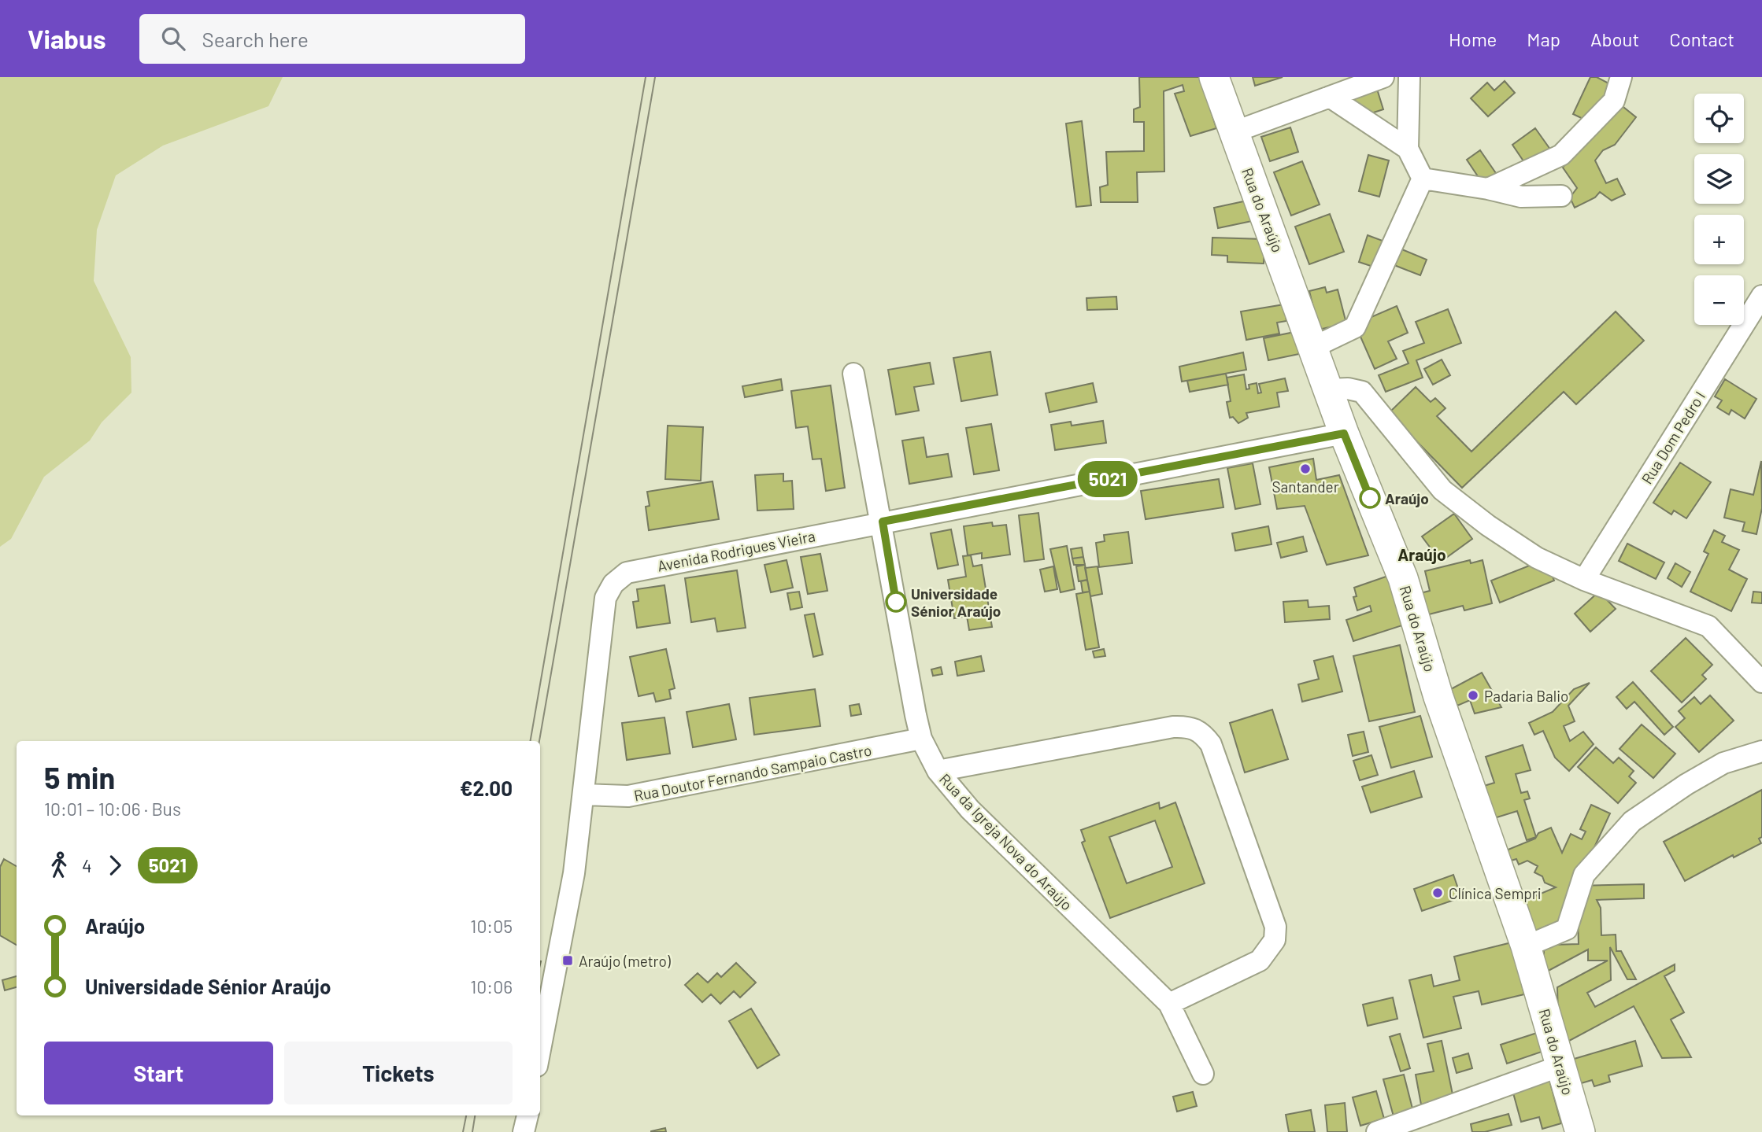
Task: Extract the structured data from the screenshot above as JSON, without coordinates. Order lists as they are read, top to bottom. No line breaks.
{"streets":{"main road":["Rua do Araújo"],"street":["Rua Dom Pedro I","Avenida Rodrigues Vieira","Rua Doutor Fernando Sampaio Castro","Rua da Igreja Nova do Araújo"]},"crossings":[["Rua do Araújo","Avenida Rodrigues Vieira"],["Avenida Rodrigues Vieira","Rua Doutor Fernando Sampaio Castro"],["Avenida Rodrigues Vieira","Rua da Igreja Nova do Araújo"],["Rua Doutor Fernando Sampaio Castro","Rua da Igreja Nova do Araújo"]],"districts":["Araújo"],"places":{"other":["Santander","Araújo","Universidade Sénior Araújo","Padaria Balio","Clínica Sempri"],"transit":["Araújo (metro)"]},"lines":["bus line 5021"],"page":{"header":"Viabus","search":"Search here","nav":["Home","Map","About","Contact"],"on_map":"5021","map_buttons":["+","−"],"heading":["5 min","10:01 – 10:06 · Bus","€2.00"],"legs":["4","5021"],"list":[{"name":"Araújo","value":"10:05"},{"name":"Universidade Sénior Araújo","value":"10:06"}],"buttons":["Start","Tickets"]}}
